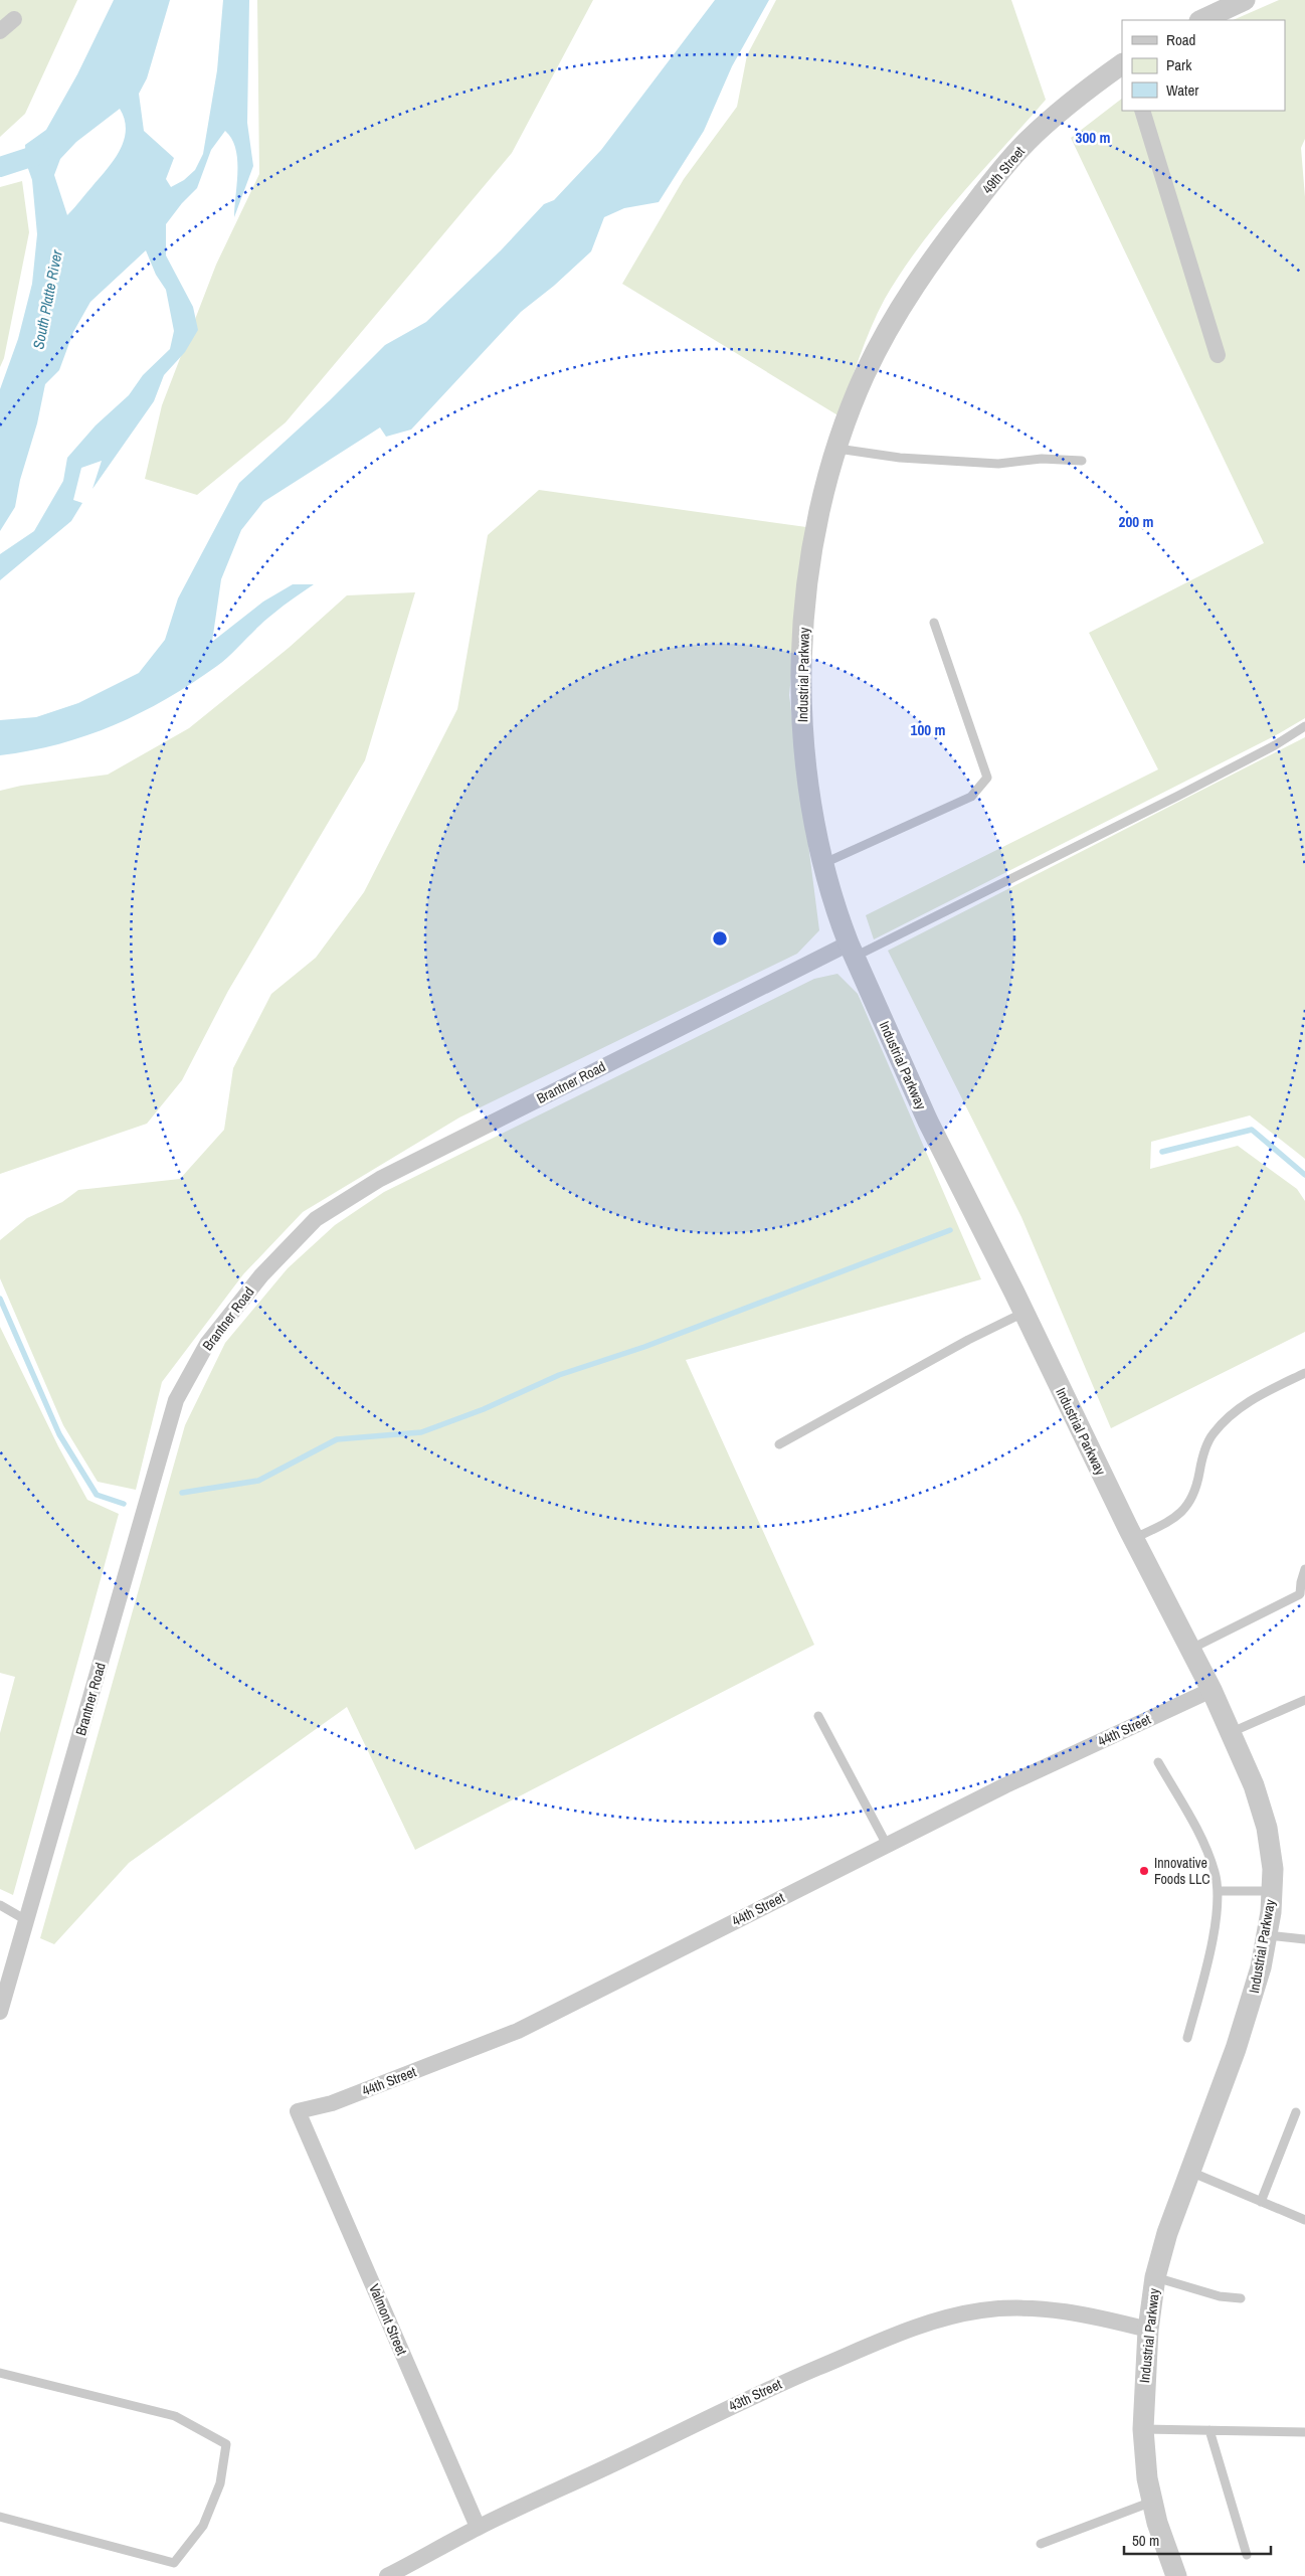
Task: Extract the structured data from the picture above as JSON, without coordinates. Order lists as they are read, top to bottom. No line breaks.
{"streets":{"street":["49th Street","Industrial Parkway","Brantner Road","44th Street","Valmont Street","43th Street"]},"crossings":[["49th Street","Industrial Parkway"],["Industrial Parkway","Brantner Road"],["Industrial Parkway","44th Street"],["Industrial Parkway","43th Street"],["44th Street","Valmont Street"],["Valmont Street","43th Street"]],"water":["South Platte River"],"places":["Innovative Foods LLC"],"legend":["Road","Park","Water"],"scale_bar":"50 m","rings":["300 m","200 m","100 m"]}
